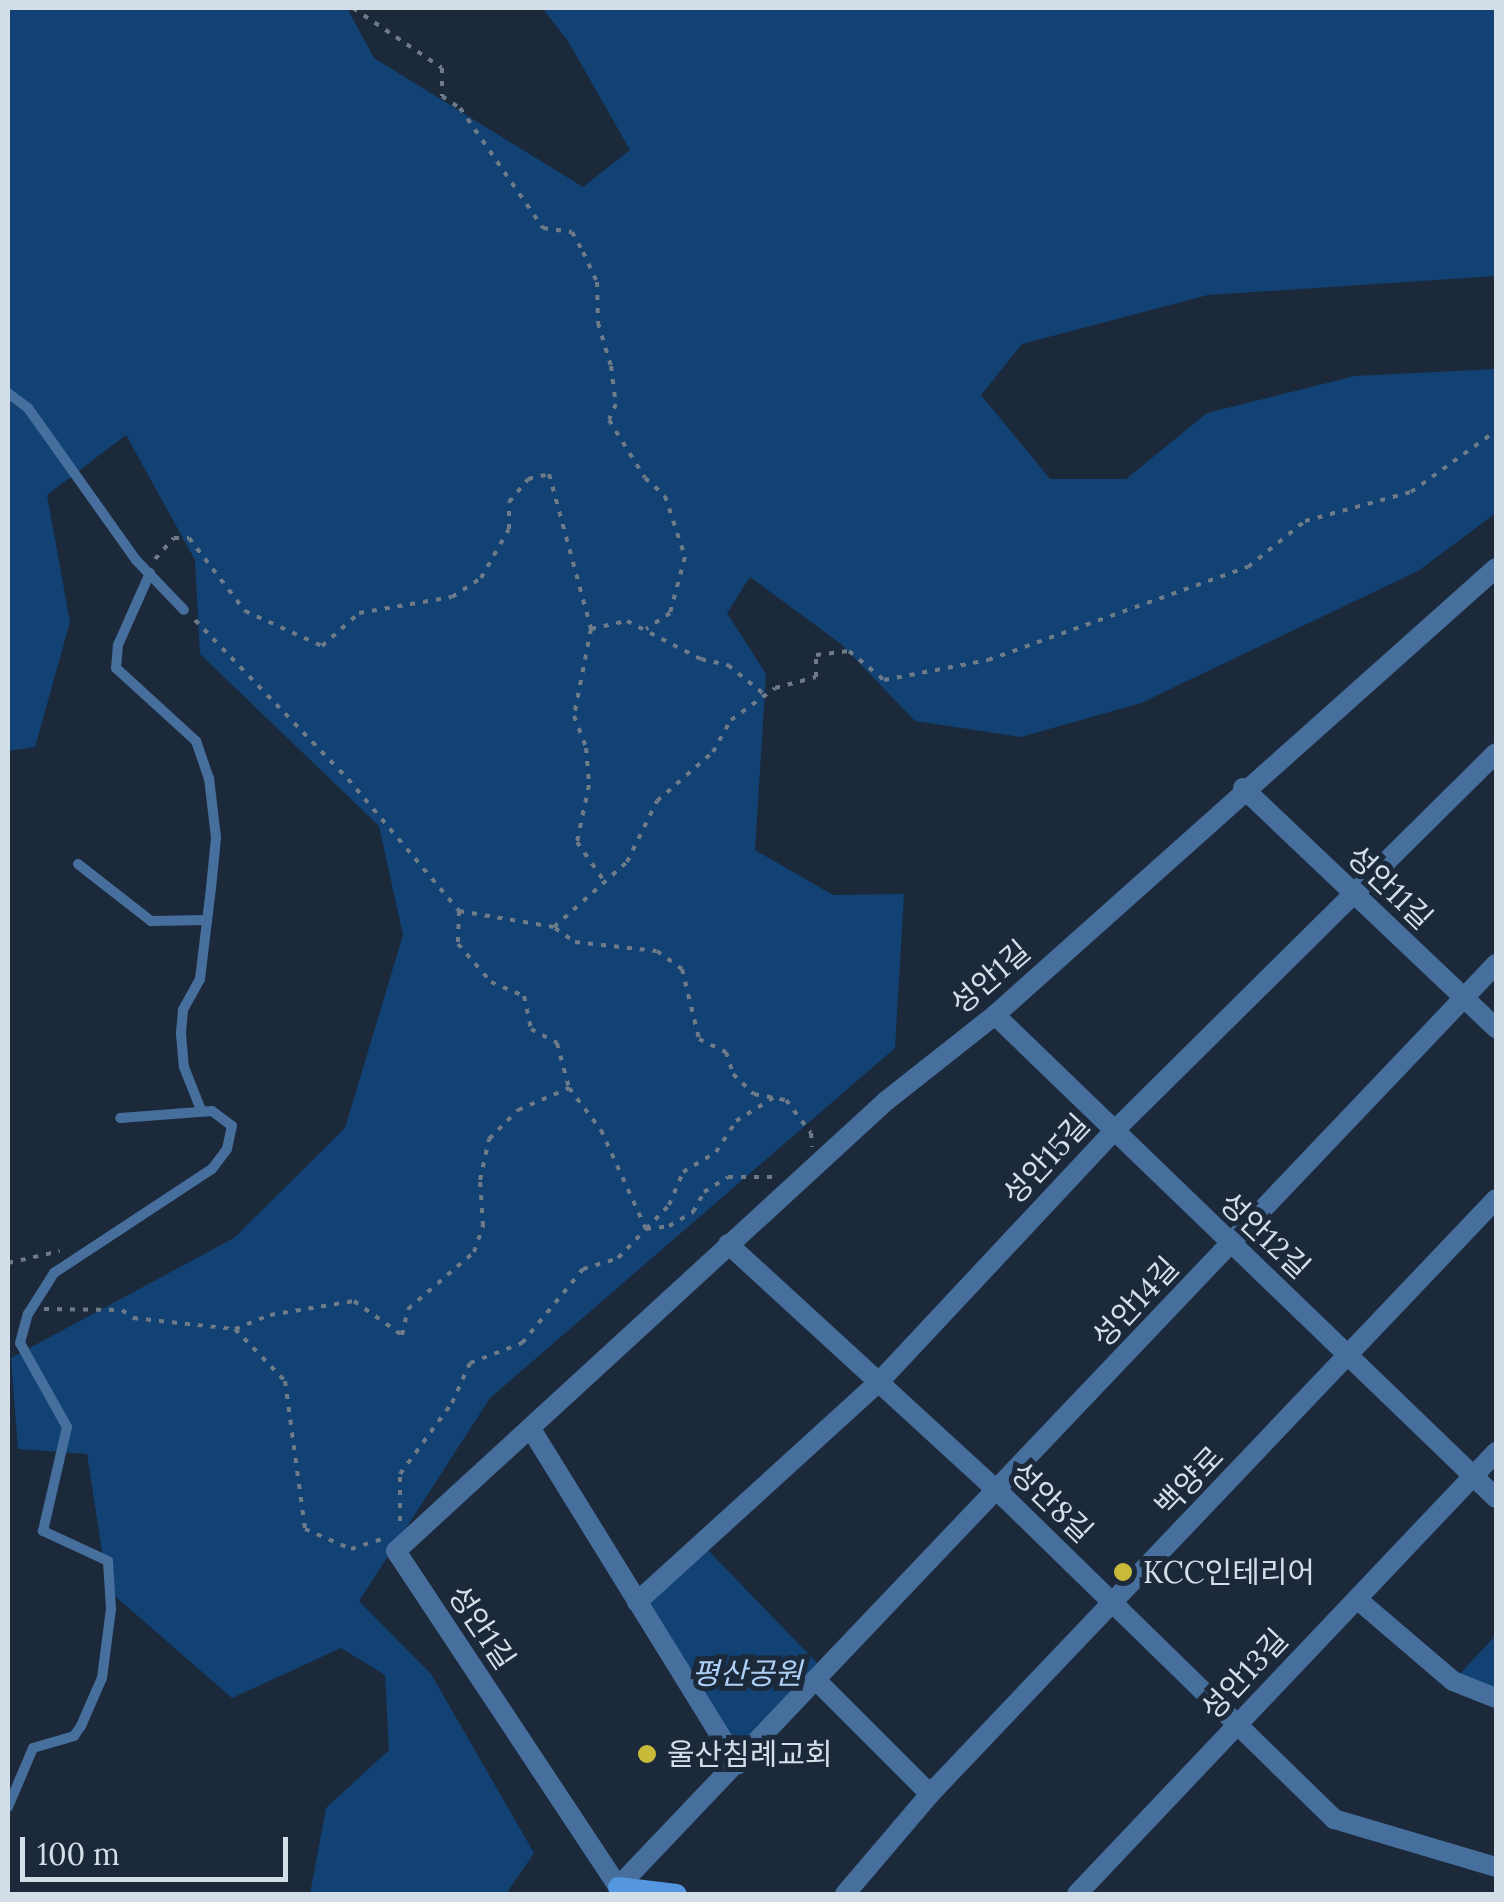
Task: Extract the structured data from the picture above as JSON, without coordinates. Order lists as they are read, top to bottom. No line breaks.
{"streets":{"street":["성안11길","성안1길","성안15길","성안12길","성안14길","백양로","성안8길","성안13길"]},"crossings":[["성안11길","성안1길"],["성안11길","성안15길"],["성안11길","성안14길"],["성안1길","성안12길"],["성안1길","성안14길"],["성안1길","성안8길"],["성안15길","성안12길"],["성안15길","성안8길"],["성안12길","성안14길"],["성안12길","백양로"],["성안12길","성안13길"],["성안14길","성안8길"],["백양로","성안8길"],["성안8길","성안13길"]],"parks":["평산공원"],"places":["KCC인테리어","울산침례교회"],"scale_bar":"100 m"}
